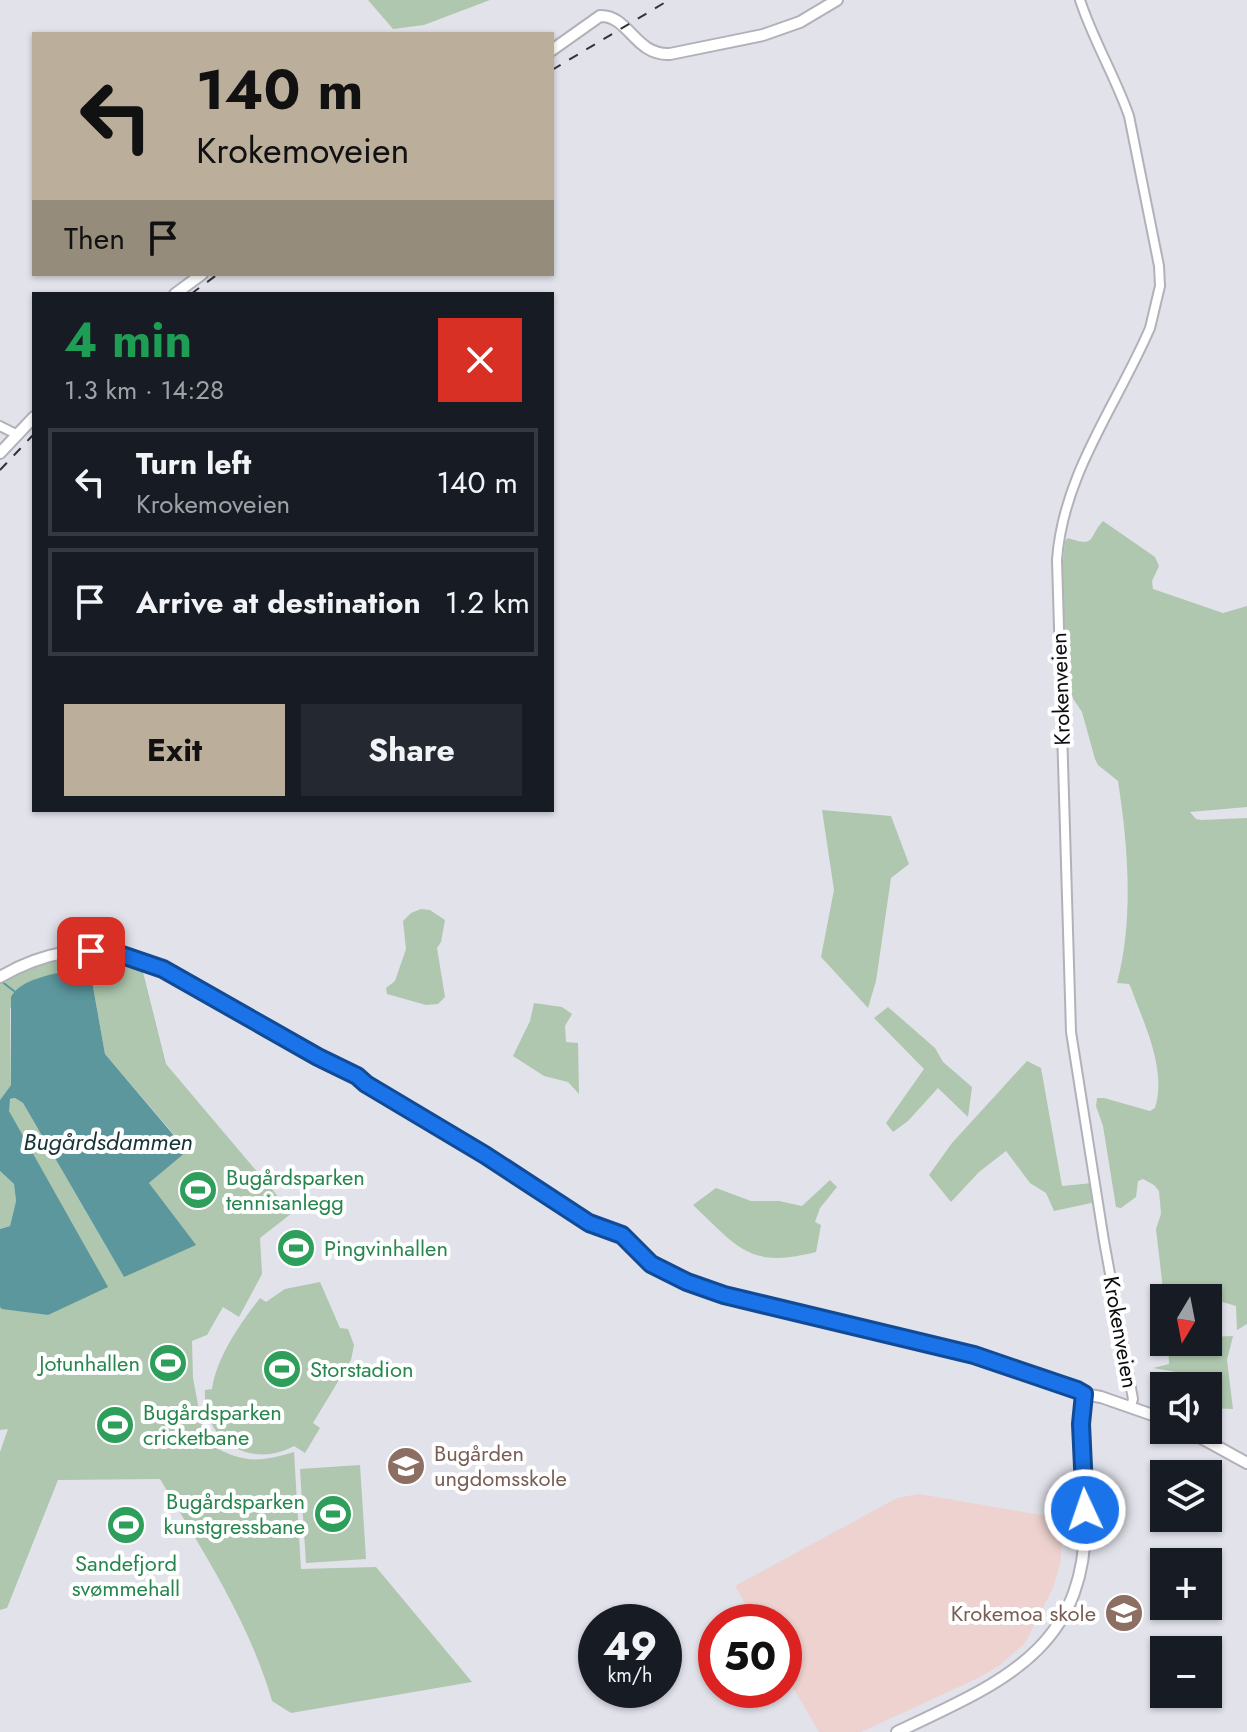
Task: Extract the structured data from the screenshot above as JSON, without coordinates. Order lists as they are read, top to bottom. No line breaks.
{"streets":{"street":["Krokenveien"]},"water":["Bugårdsdammen"],"places":{"sports":["Bugårdsparken tennisanlegg","Pingvinhallen","Jotunhallen","Storstadion","Bugårdsparken cricketbane","Bugårdsparken kunstgressbane","Sandefjord svømmehall"],"school or university":["Bugården ungdomsskole","Krokemoa skole"]},"north":"bottom","page":{"turn":["140 m","Krokemoveien"],"then":"Then","heading":["4 min","1.3 km · 14:28"],"list":[{"name":"Turn left","note":"Krokemoveien","value":"140 m"},{"name":"Arrive at destination","value":"1.2 km"}],"buttons":["Exit","Share"],"map_buttons":["+","−"],"speed":"49 km/h","limit":"50"}}
